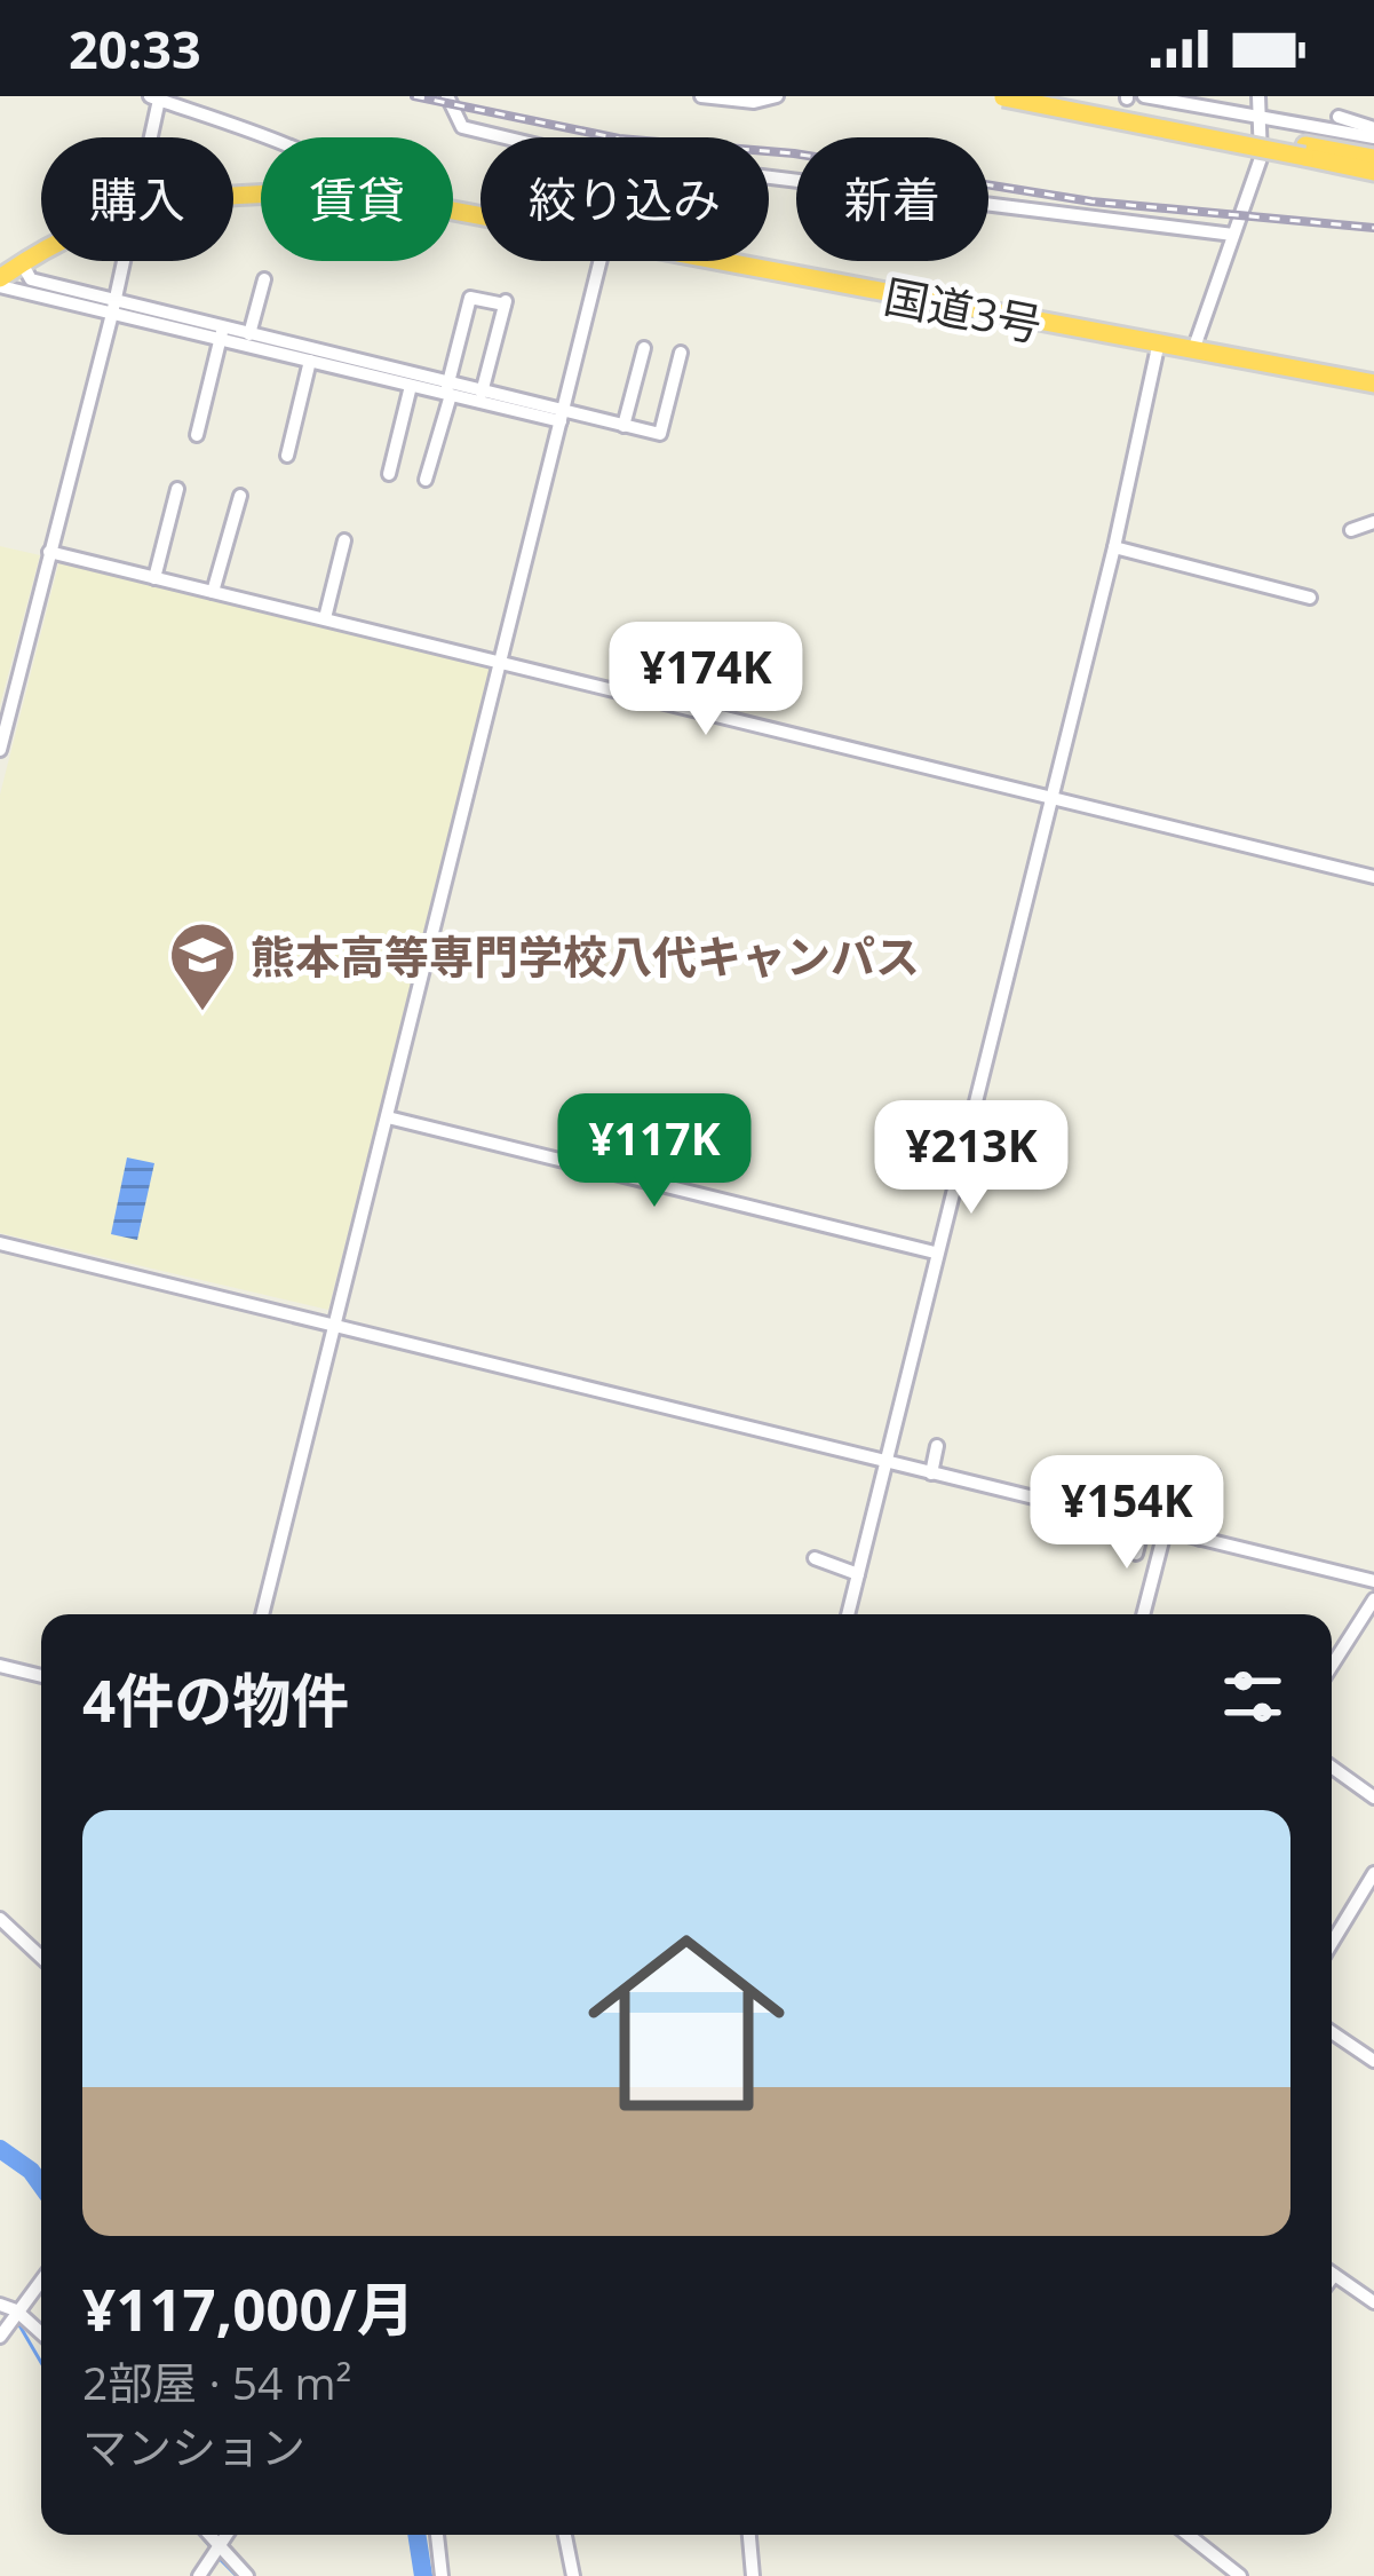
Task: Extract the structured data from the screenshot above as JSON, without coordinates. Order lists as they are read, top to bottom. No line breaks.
{"streets":{"highway":["国道3号"]},"places":{"school or university":["熊本高等専門学校八代キャンパス"]},"page":{"status":"20:33","chip":["購入","賃貸","絞り込み","新着"],"price":["¥174K","¥117K","¥213K","¥154K"],"heading":"4件の物件","list":[{"name":"¥117,000/月","note":"2部屋 · 54 m² · マンション"}]}}
